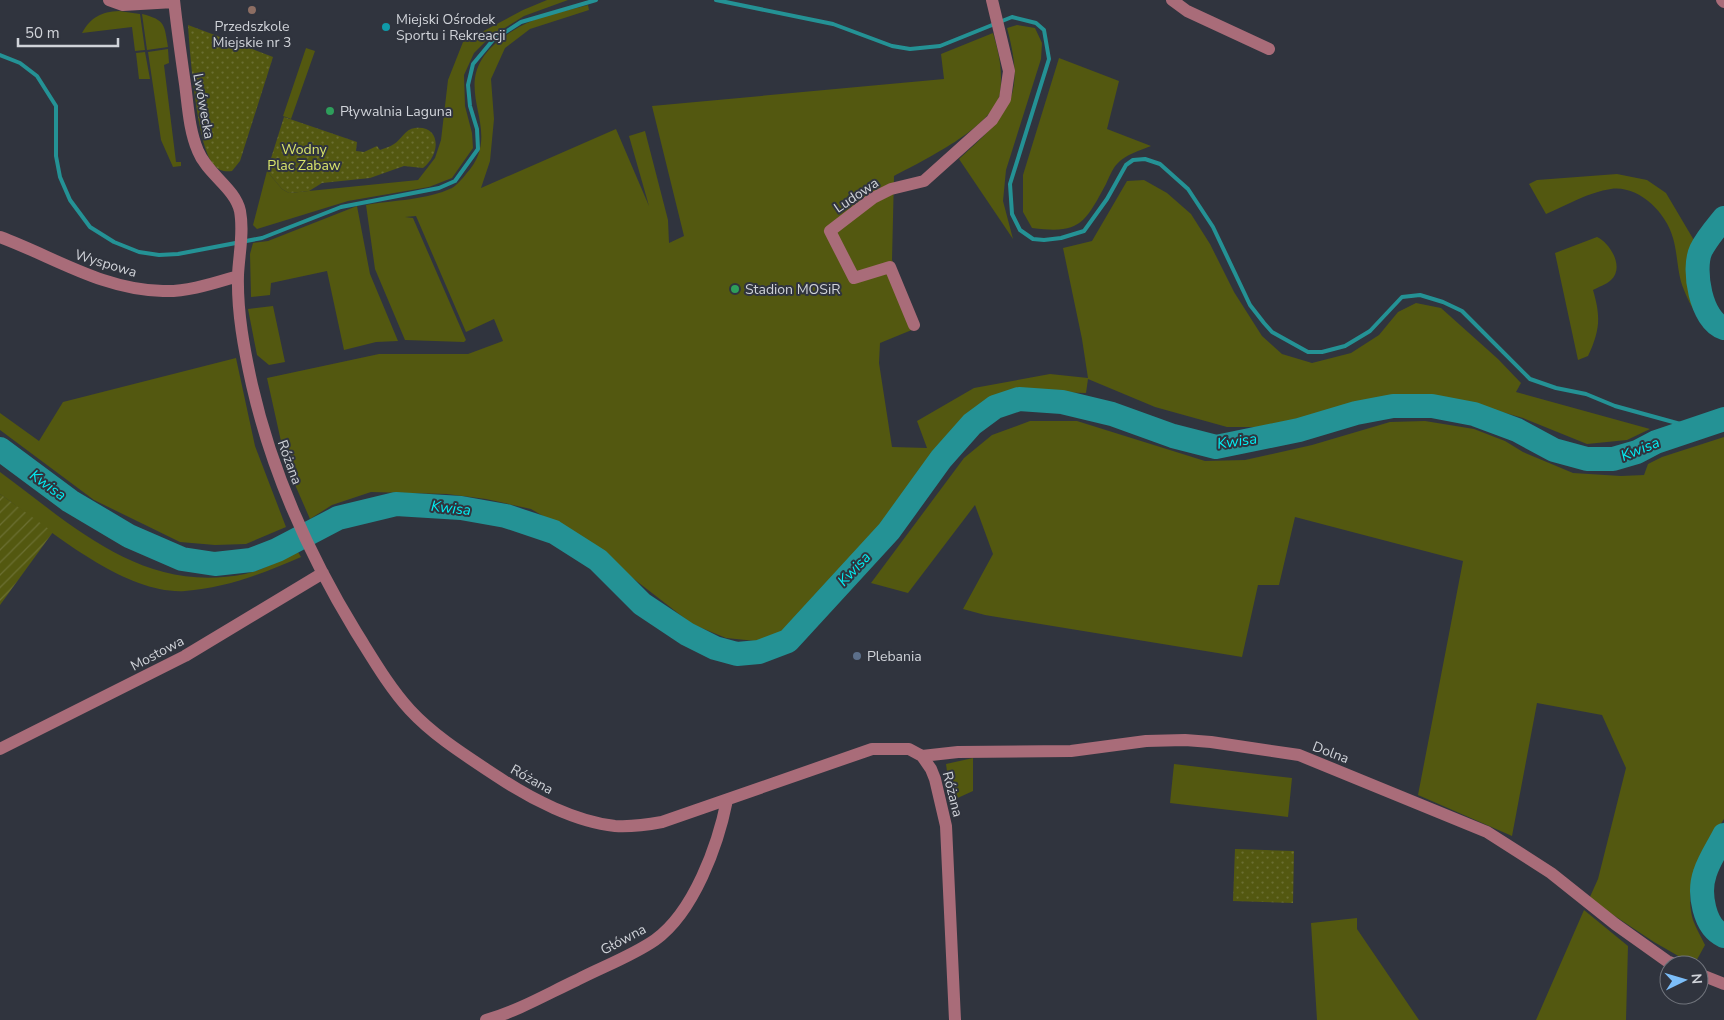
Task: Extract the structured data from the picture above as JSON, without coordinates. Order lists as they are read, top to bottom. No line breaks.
{"streets":{"street":["Lwówecka","Ludowa","Wyspowa","Różana","Mostowa","Dolna","Główna"]},"crossings":[["Lwówecka","Różana"],["Wyspowa","Różana"],["Różana","Mostowa"],["Różana","Dolna"],["Różana","Główna"]],"water":["Kwisa"],"parks":["Wodny Plac Zabaw"],"places":["Przedszkole Miejskie nr 3","Miejski Ośrodek Sportu i Rekreacji","Pływalnia Laguna","Stadion MOSiR","Plebania"],"scale_bar":"50 m","north":"right"}
